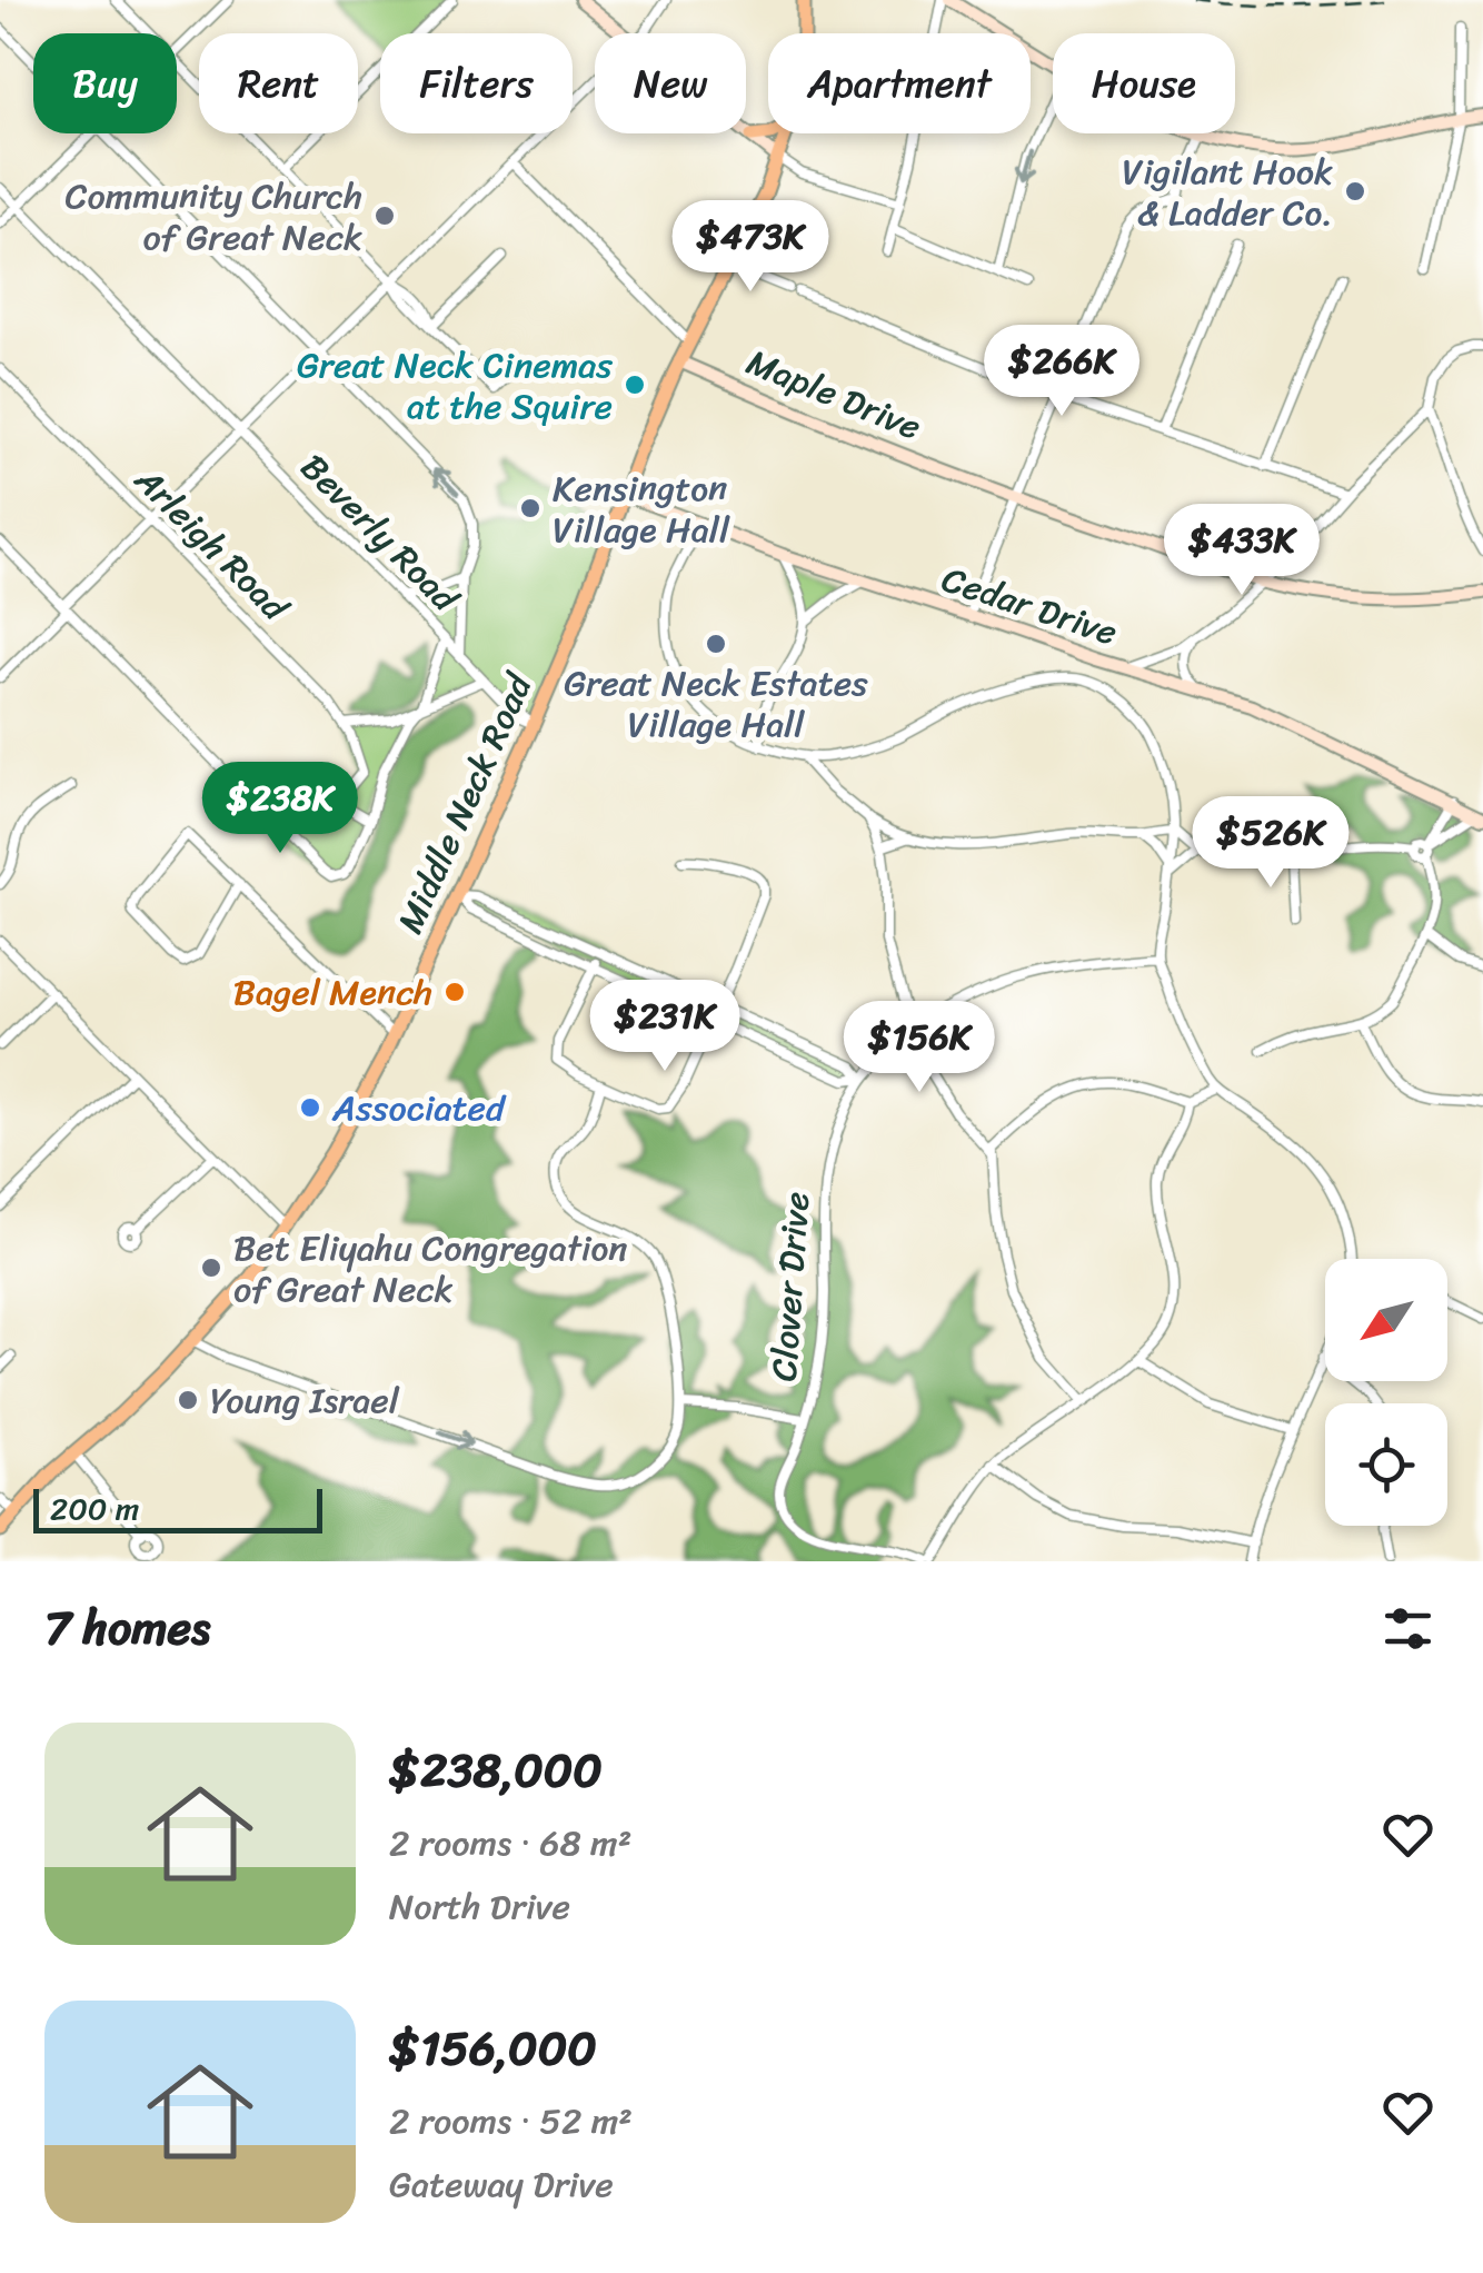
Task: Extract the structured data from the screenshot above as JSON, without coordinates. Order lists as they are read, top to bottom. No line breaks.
{"streets":{"main road":["Middle Neck Road"],"street":["Maple Drive","Beverly Road","Arleigh Road","Cedar Drive","Clover Drive"]},"crossings":[["Maple Drive","Middle Neck Road"],["Beverly Road","Middle Neck Road"],["Cedar Drive","Middle Neck Road"]],"places":["Vigilant Hook & Ladder Co.","Community Church of Great Neck","Great Neck Cinemas at the Squire","Kensington Village Hall","Great Neck Estates Village Hall","Bagel Mench","Associated","Bet Eliyahu Congregation of Great Neck","Young Israel"],"scale_bar":"200 m","north":"bottom left","page":{"chip":["Buy","Rent","Filters","New","Apartment","House"],"price":["$473K","$266K","$433K","$238K","$526K","$231K","$156K"],"scale":"200 m","heading":"7 homes","list":[{"name":"$238,000","note":"2 rooms · 68 m² · North Drive"},{"name":"$156,000","note":"2 rooms · 52 m² · Gateway Drive"}]}}
